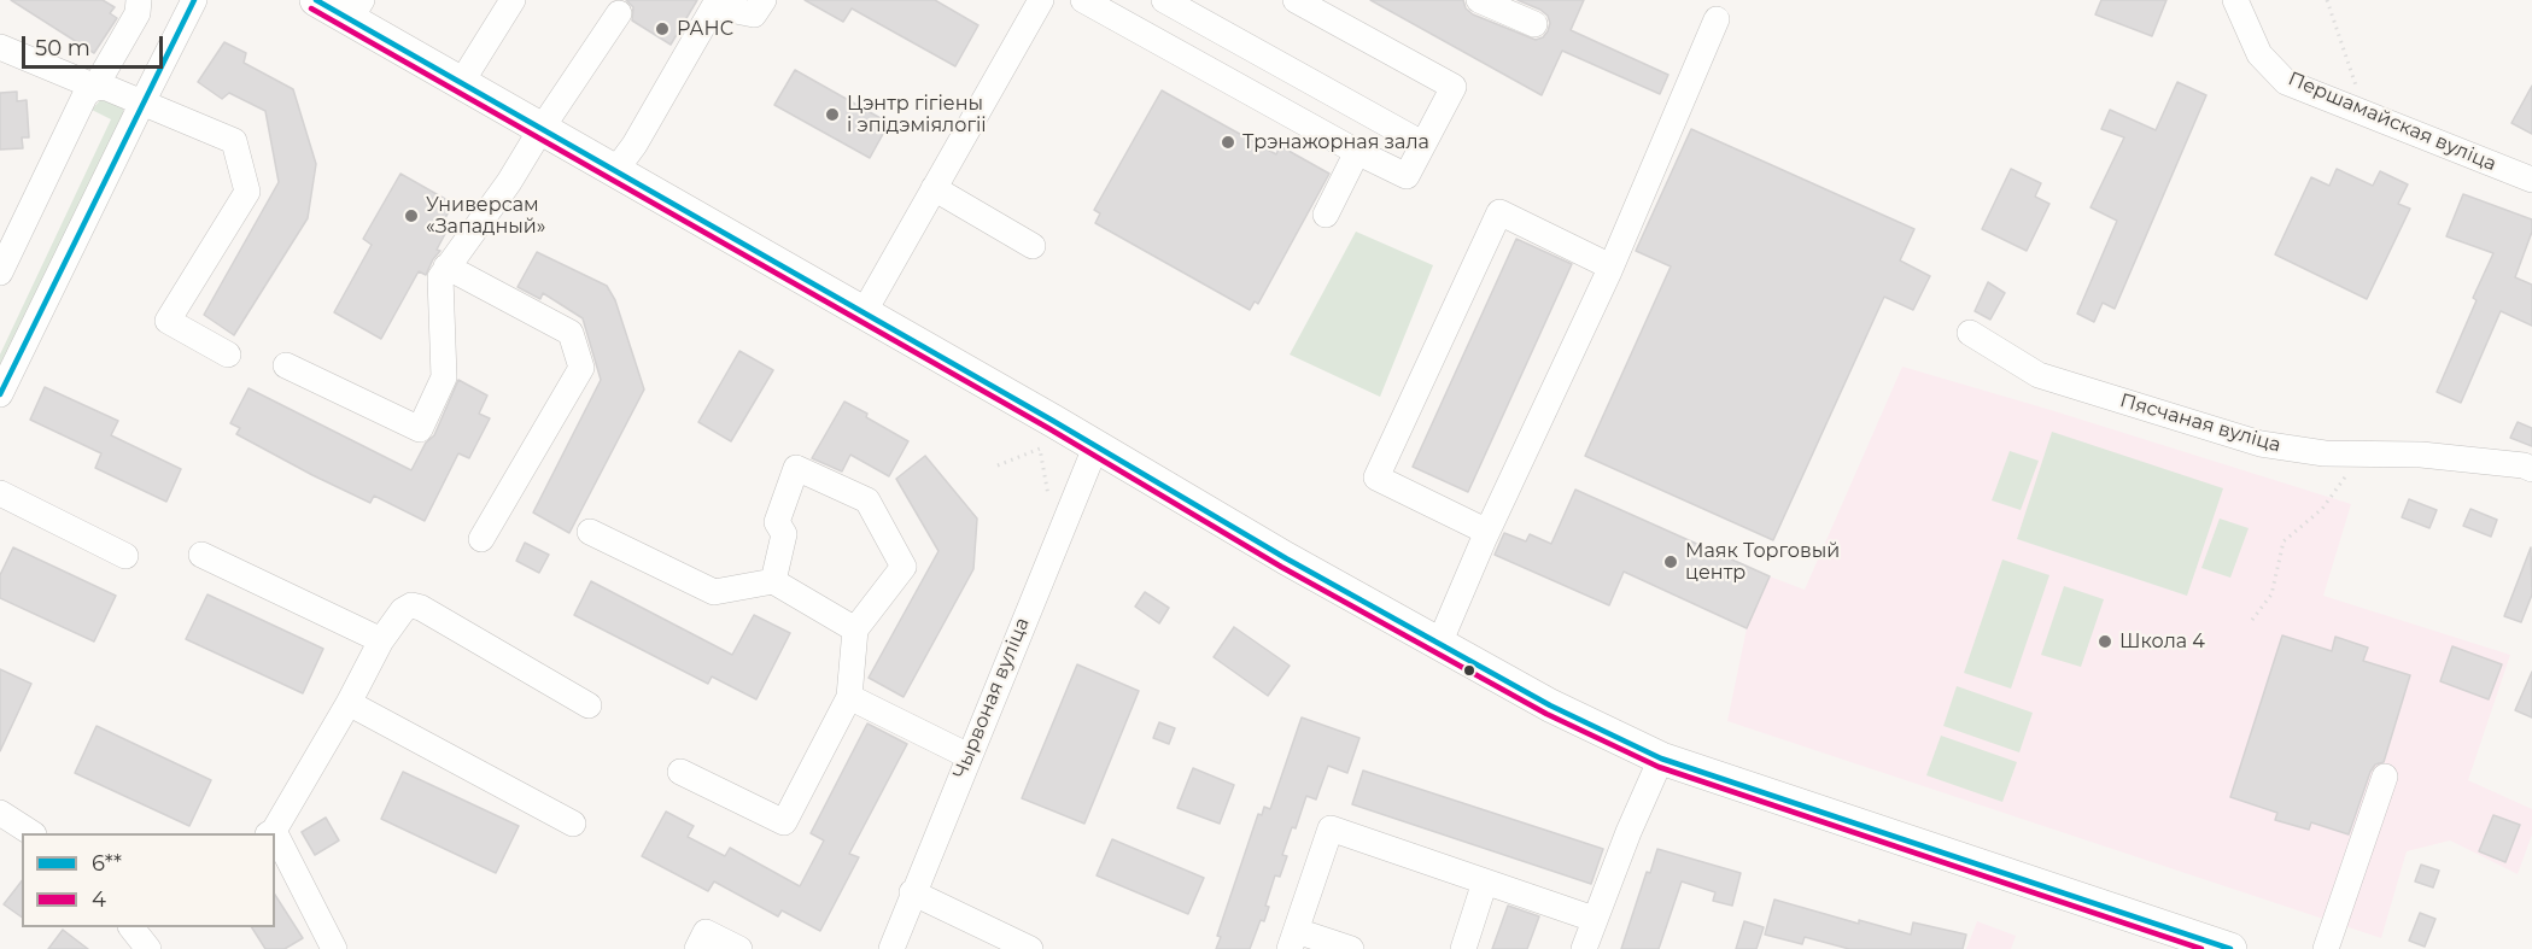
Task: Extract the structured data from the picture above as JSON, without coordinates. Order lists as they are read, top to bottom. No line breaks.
{"streets":{"street":["Першамайская вуліца","Пясчаная вуліца","Чырвоная вуліца"]},"places":["РАНС","Цэнтр гігіены і эпідэміялогіі","Трэнажорная зала","Универсам «Западный»","Маяк Торговый центр","Школа 4"],"lines":["transit line 6**","transit line 4"],"legend":["6**","4"],"scale_bar":"50 m"}
